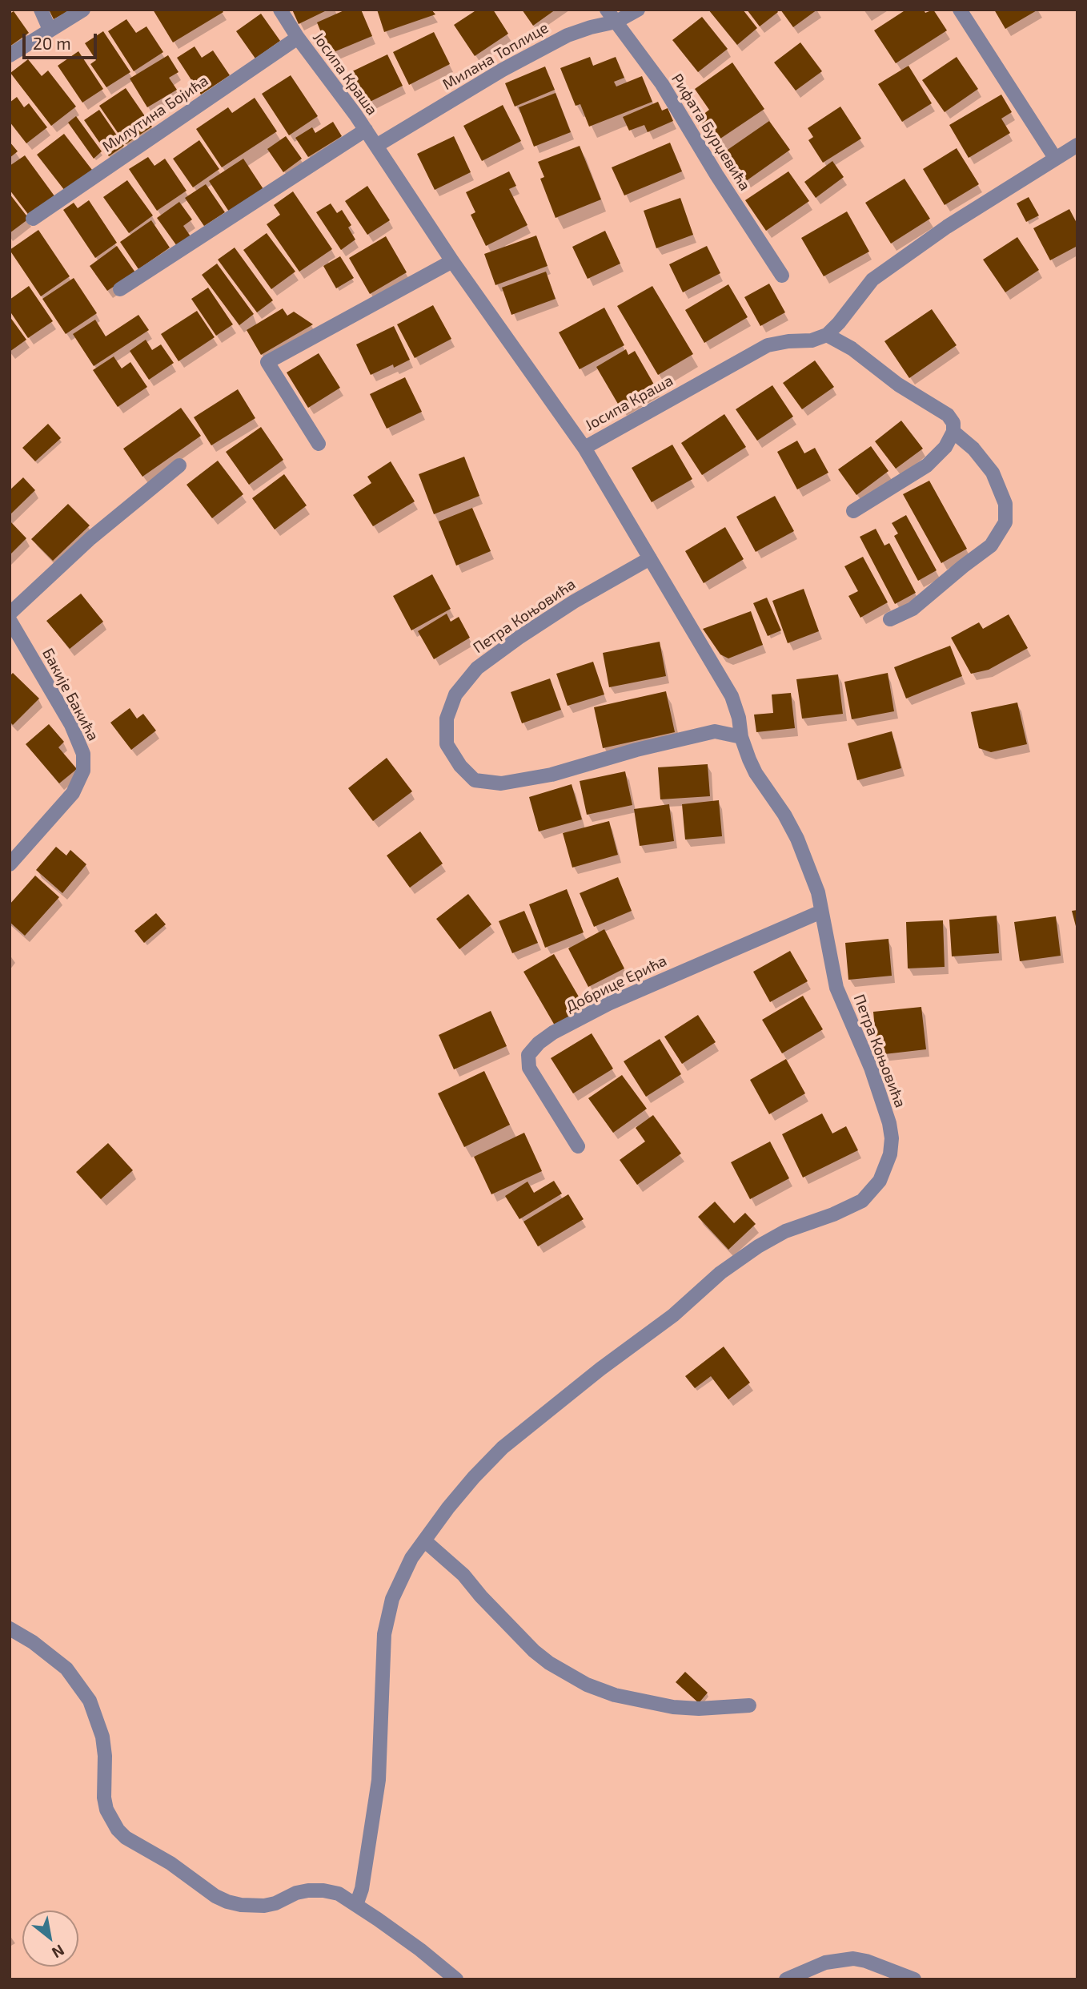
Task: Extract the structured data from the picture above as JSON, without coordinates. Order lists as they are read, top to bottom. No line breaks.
{"streets":{"street":["Милана Топлице","Јосипа Краша","Милутина Бојића","Рифата Бурџевића","Петра Коњовића","Бакије Бакића","Добрице Ерића"]},"crossings":[["Милана Топлице","Јосипа Краша"],["Милана Топлице","Рифата Бурџевића"],["Јосипа Краша","Милутина Бојића"],["Јосипа Краша","Петра Коњовића"],["Петра Коњовића","Добрице Ерића"]],"scale_bar":"20 m","north":"bottom right"}
